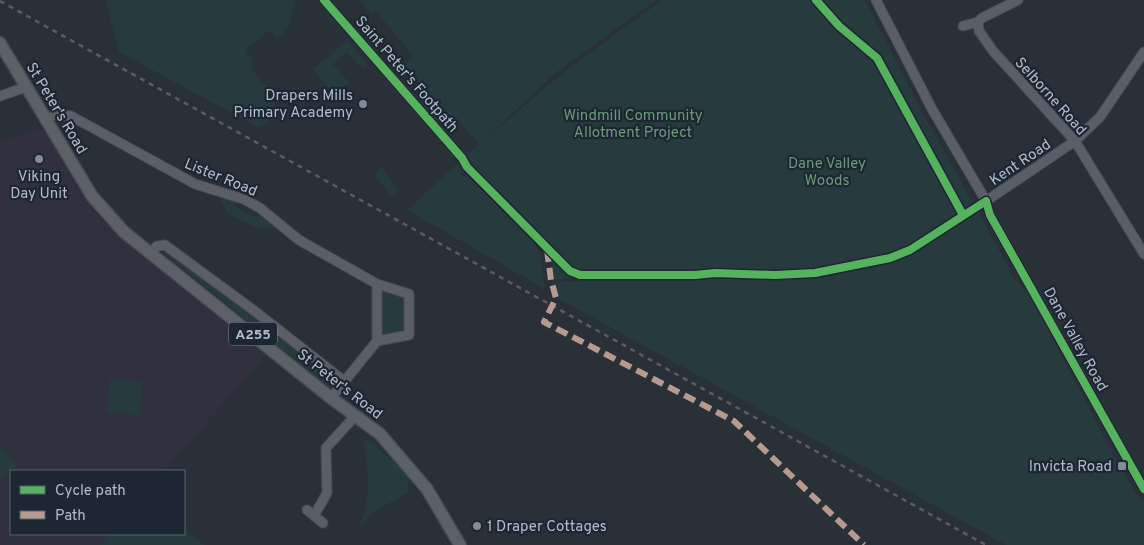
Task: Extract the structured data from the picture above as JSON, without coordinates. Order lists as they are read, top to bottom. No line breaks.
{"streets":{"main road":["St Peter's Road","A255"],"street":["Saint Peter's Footpath","Selborne Road","Kent Road","Lister Road","Dane Valley Road"]},"crossings":[["Selborne Road","Kent Road"],["St Peter's Road","Lister Road"],["Kent Road","Dane Valley Road"]],"parks":["Windmill Community Allotment Project","Dane Valley Woods"],"places":{"other":["Drapers Mills Primary Academy","Viking Day Unit","1 Draper Cottages"],"transit":["Invicta Road"]},"legend":["Cycle path","Path"]}
